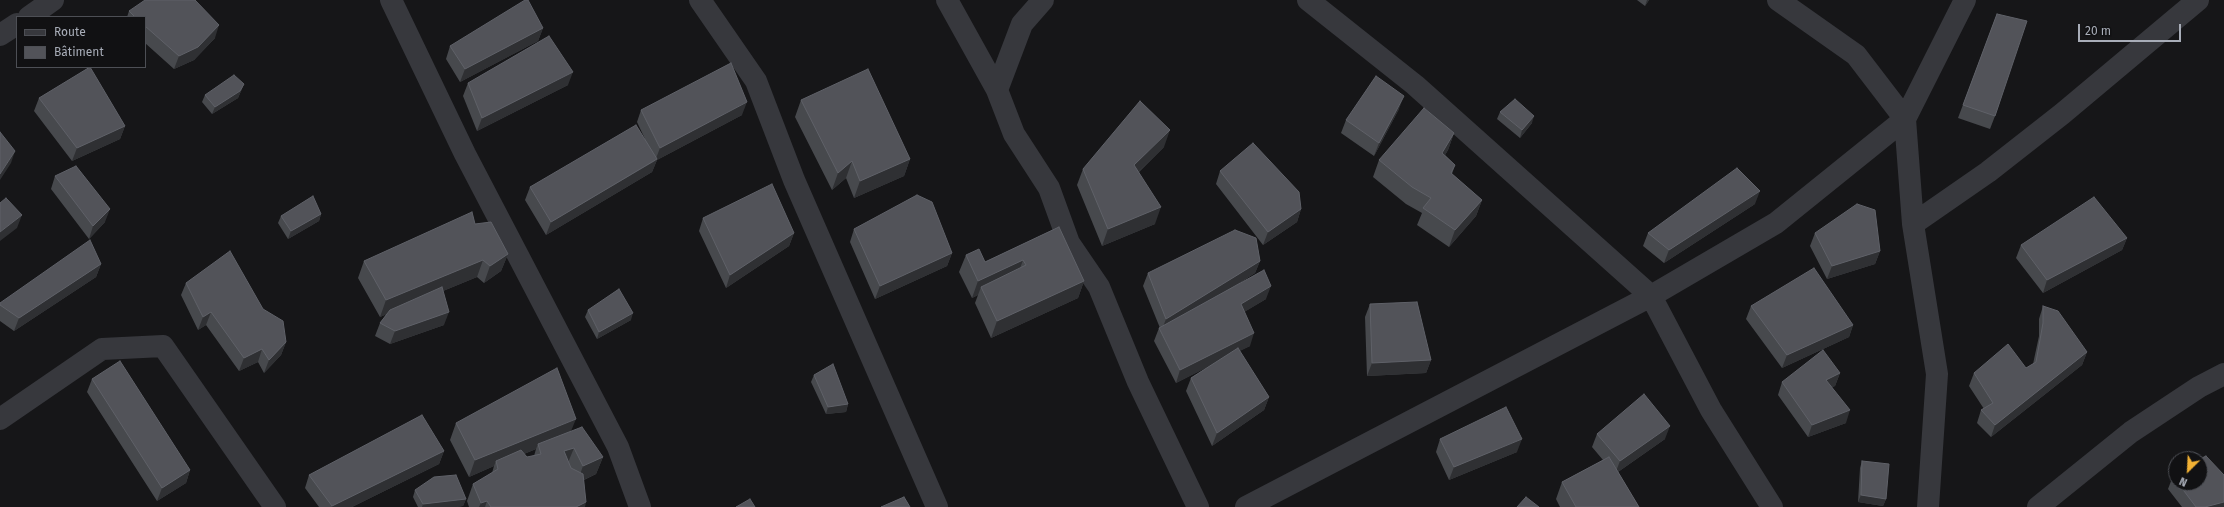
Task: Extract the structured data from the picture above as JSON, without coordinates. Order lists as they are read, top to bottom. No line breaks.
{"legend":["Route","Bâtiment"],"scale_bar":"20 m","north":"bottom left"}
